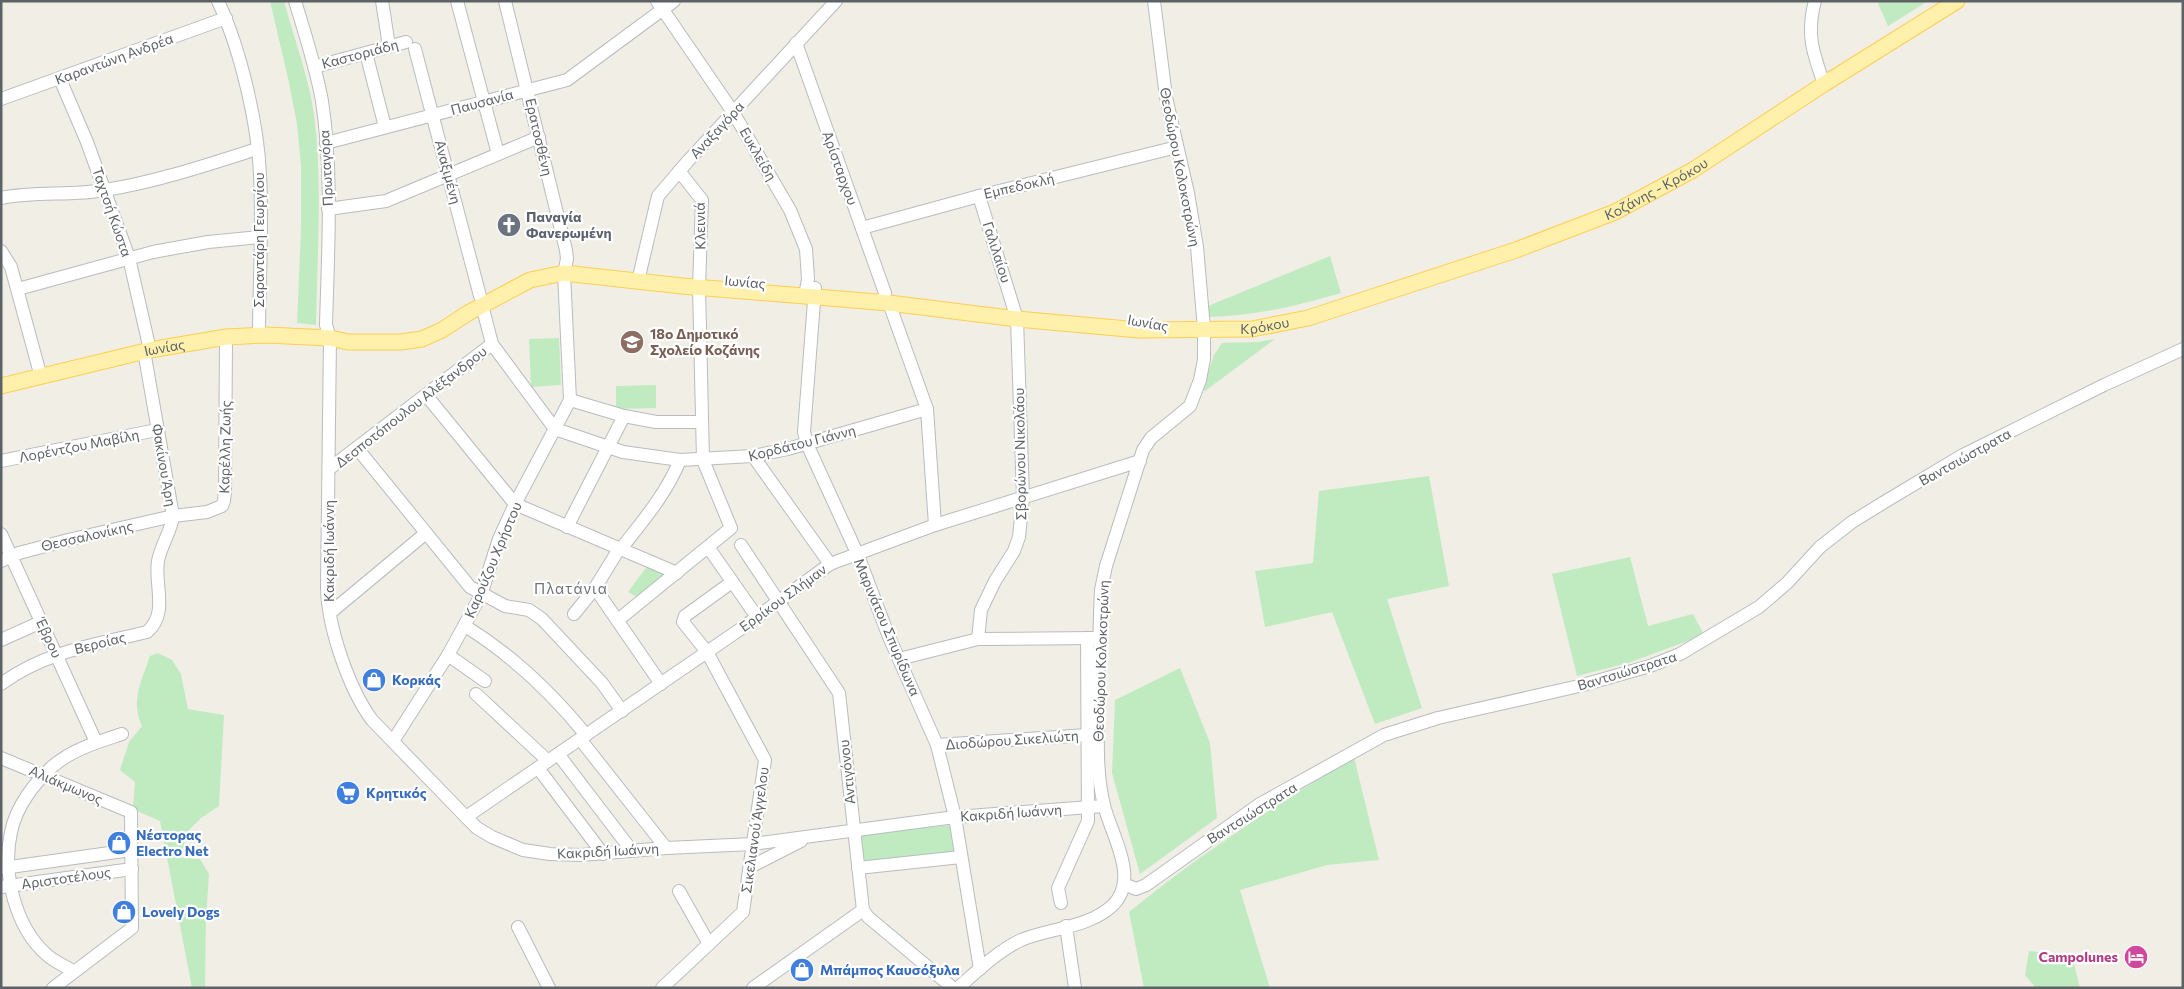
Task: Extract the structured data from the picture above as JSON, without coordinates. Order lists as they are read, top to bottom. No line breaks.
{"streets":{"main road":["Κοζάνης - Κρόκου","Ιωνίας","Κρόκου"],"street":["Καστοριάδη","Καραντώνη Ανδρέα","Παυσανία","Αναξαγόρα","Ερατοσθένη","Ευκλείδη","Θεοδώρου Κολοκοτρώνη","Πρωταγόρα","Αρίσταρχου","Αναξιμένη","Εμπεδοκλή","Ταχτσή Κώστα","Κλεινιά","Σαραντάρη Γεωργίου","Γαλιλαίου","Δεσποτόπουλου Αλέξανδρου","Κορδάτου Γιάννη","Λορέντζου Μαβίλη","Καρέλλη Ζωής","Σβορώνου Νικολάου","Βαντσιώστρατα","Φακίνου Άρη","Θεσσαλονίκης","Κακριδή Ιωάννη","Καρούζου Χρήστου","Ερρίκου Σλήμαν","Μαρινάτου Σπυρίδωνα","Έβρου","Βεροίας","Διοδώρου Σικελιώτη","Αντιγόνου","Αλιάκμωνος","Σικελιανού Άγγελου","Αριστοτέλους"]},"crossings":[["Καστοριάδη","Πρωταγόρα"],["Καστοριάδη","Αναξιμένη"],["Καραντώνη Ανδρέα","Ταχτσή Κώστα"],["Καραντώνη Ανδρέα","Σαραντάρη Γεωργίου"],["Παυσανία","Ερατοσθένη"],["Παυσανία","Ευκλείδη"],["Παυσανία","Πρωταγόρα"],["Παυσανία","Αναξιμένη"],["Αναξαγόρα","Ευκλείδη"],["Αναξαγόρα","Αρίσταρχου"],["Αναξαγόρα","Κλεινιά"],["Αναξαγόρα","Ιωνίας"],["Ερατοσθένη","Ιωνίας"],["Ερατοσθένη","Καρούζου Χρήστου"],["Ευκλείδη","Ιωνίας"],["Ευκλείδη","Μαρινάτου Σπυρίδωνα"],["Θεοδώρου Κολοκοτρώνη","Εμπεδοκλή"],["Θεοδώρου Κολοκοτρώνη","Ιωνίας"],["Θεοδώρου Κολοκοτρώνη","Κρόκου"],["Θεοδώρου Κολοκοτρώνη","Βαντσιώστρατα"],["Θεοδώρου Κολοκοτρώνη","Κακριδή Ιωάννη"],["Θεοδώρου Κολοκοτρώνη","Ερρίκου Σλήμαν"],["Πρωταγόρα","Ιωνίας"],["Πρωταγόρα","Κακριδή Ιωάννη"],["Αρίσταρχου","Εμπεδοκλή"],["Αρίσταρχου","Ιωνίας"],["Αρίσταρχου","Κορδάτου Γιάννη"],["Αρίσταρχου","Ερρίκου Σλήμαν"],["Αναξιμένη","Ιωνίας"],["Εμπεδοκλή","Γαλιλαίου"],["Κοζάνης - Κρόκου","Κρόκου"],["Ταχτσή Κώστα","Ιωνίας"],["Ταχτσή Κώστα","Φακίνου Άρη"],["Κλεινιά","Ιωνίας"],["Σαραντάρη Γεωργίου","Ιωνίας"],["Γαλιλαίου","Ιωνίας"],["Γαλιλαίου","Σβορώνου Νικολάου"],["Ιωνίας","Κρόκου"],["Ιωνίας","Καρέλλη Ζωής"],["Ιωνίας","Σβορώνου Νικολάου"],["Ιωνίας","Φακίνου Άρη"],["Ιωνίας","Κακριδή Ιωάννη"],["Ιωνίας","Μαρινάτου Σπυρίδωνα"],["Δεσποτόπουλου Αλέξανδρου","Κακριδή Ιωάννη"],["Κορδάτου Γιάννη","Καρούζου Χρήστου"],["Κορδάτου Γιάννη","Μαρινάτου Σπυρίδωνα"],["Λορέντζου Μαβίλη","Φακίνου Άρη"],["Καρέλλη Ζωής","Φακίνου Άρη"],["Καρέλλη Ζωής","Θεσσαλονίκης"],["Σβορώνου Νικολάου","Ερρίκου Σλήμαν"],["Φακίνου Άρη","Θεσσαλονίκης"],["Φακίνου Άρη","Βεροίας"],["Θεσσαλονίκης","Έβρου"],["Κακριδή Ιωάννη","Καρούζου Χρήστου"],["Κακριδή Ιωάννη","Ερρίκου Σλήμαν"],["Κακριδή Ιωάννη","Μαρινάτου Σπυρίδωνα"],["Κακριδή Ιωάννη","Αντιγόνου"],["Κακριδή Ιωάννη","Σικελιανού Άγγελου"],["Ερρίκου Σλήμαν","Μαρινάτου Σπυρίδωνα"],["Ερρίκου Σλήμαν","Αντιγόνου"],["Ερρίκου Σλήμαν","Σικελιανού Άγγελου"],["Μαρινάτου Σπυρίδωνα","Διοδώρου Σικελιώτη"],["Έβρου","Βεροίας"],["Αλιάκμωνος","Αριστοτέλους"]],"districts":["Πλατάνια"],"places":{"church":["Παναγία Φανερωμένη"],"school or university":["18ο Δημοτικό Σχολείο Κοζάνης"],"shop":["Κορκάς","Νέστορας Electro Net","Lovely Dogs","Μπάμπος Καυσόξυλα"],"supermarket":["Κρητικός"],"hotel":["Campolunes"]}}
